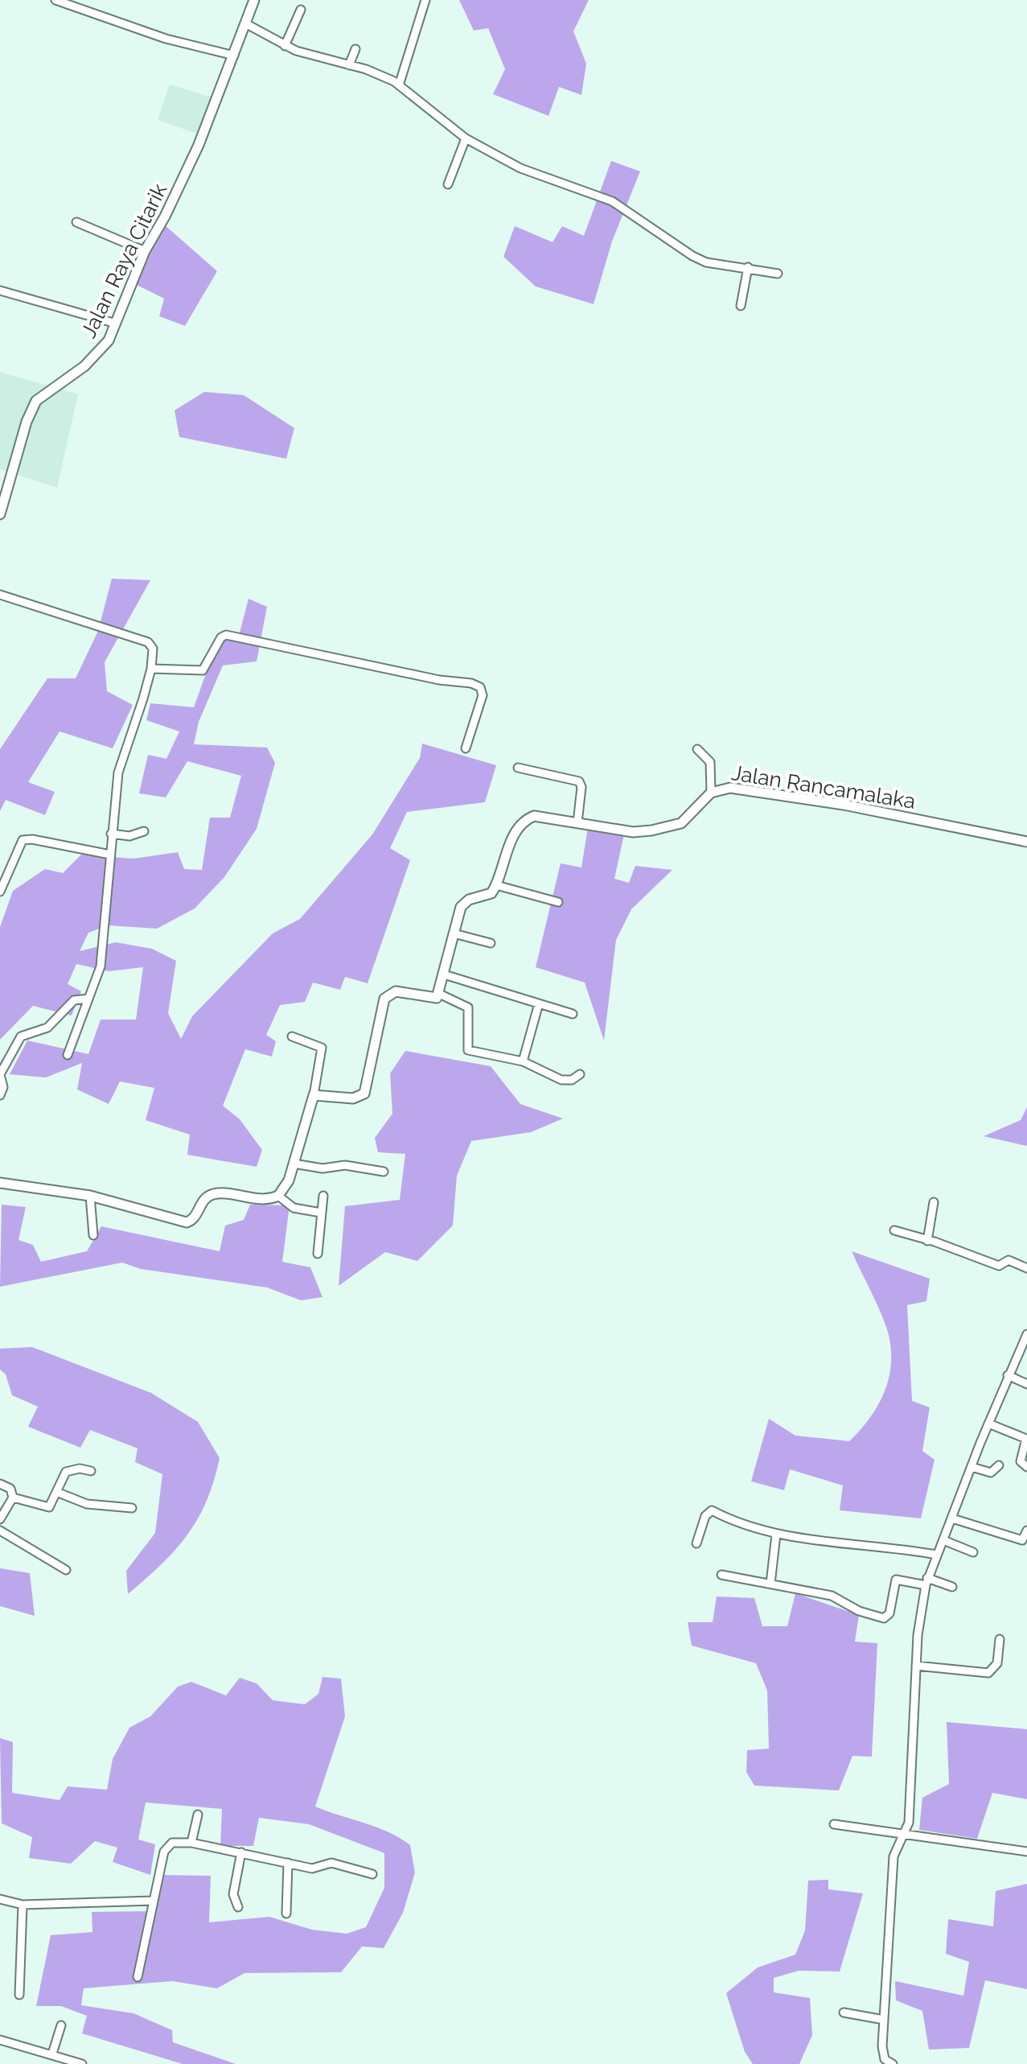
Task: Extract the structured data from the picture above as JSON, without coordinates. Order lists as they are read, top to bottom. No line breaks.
{"streets":{"street":["Jalan Raya Citarik","Jalan Rancamalaka"]}}
